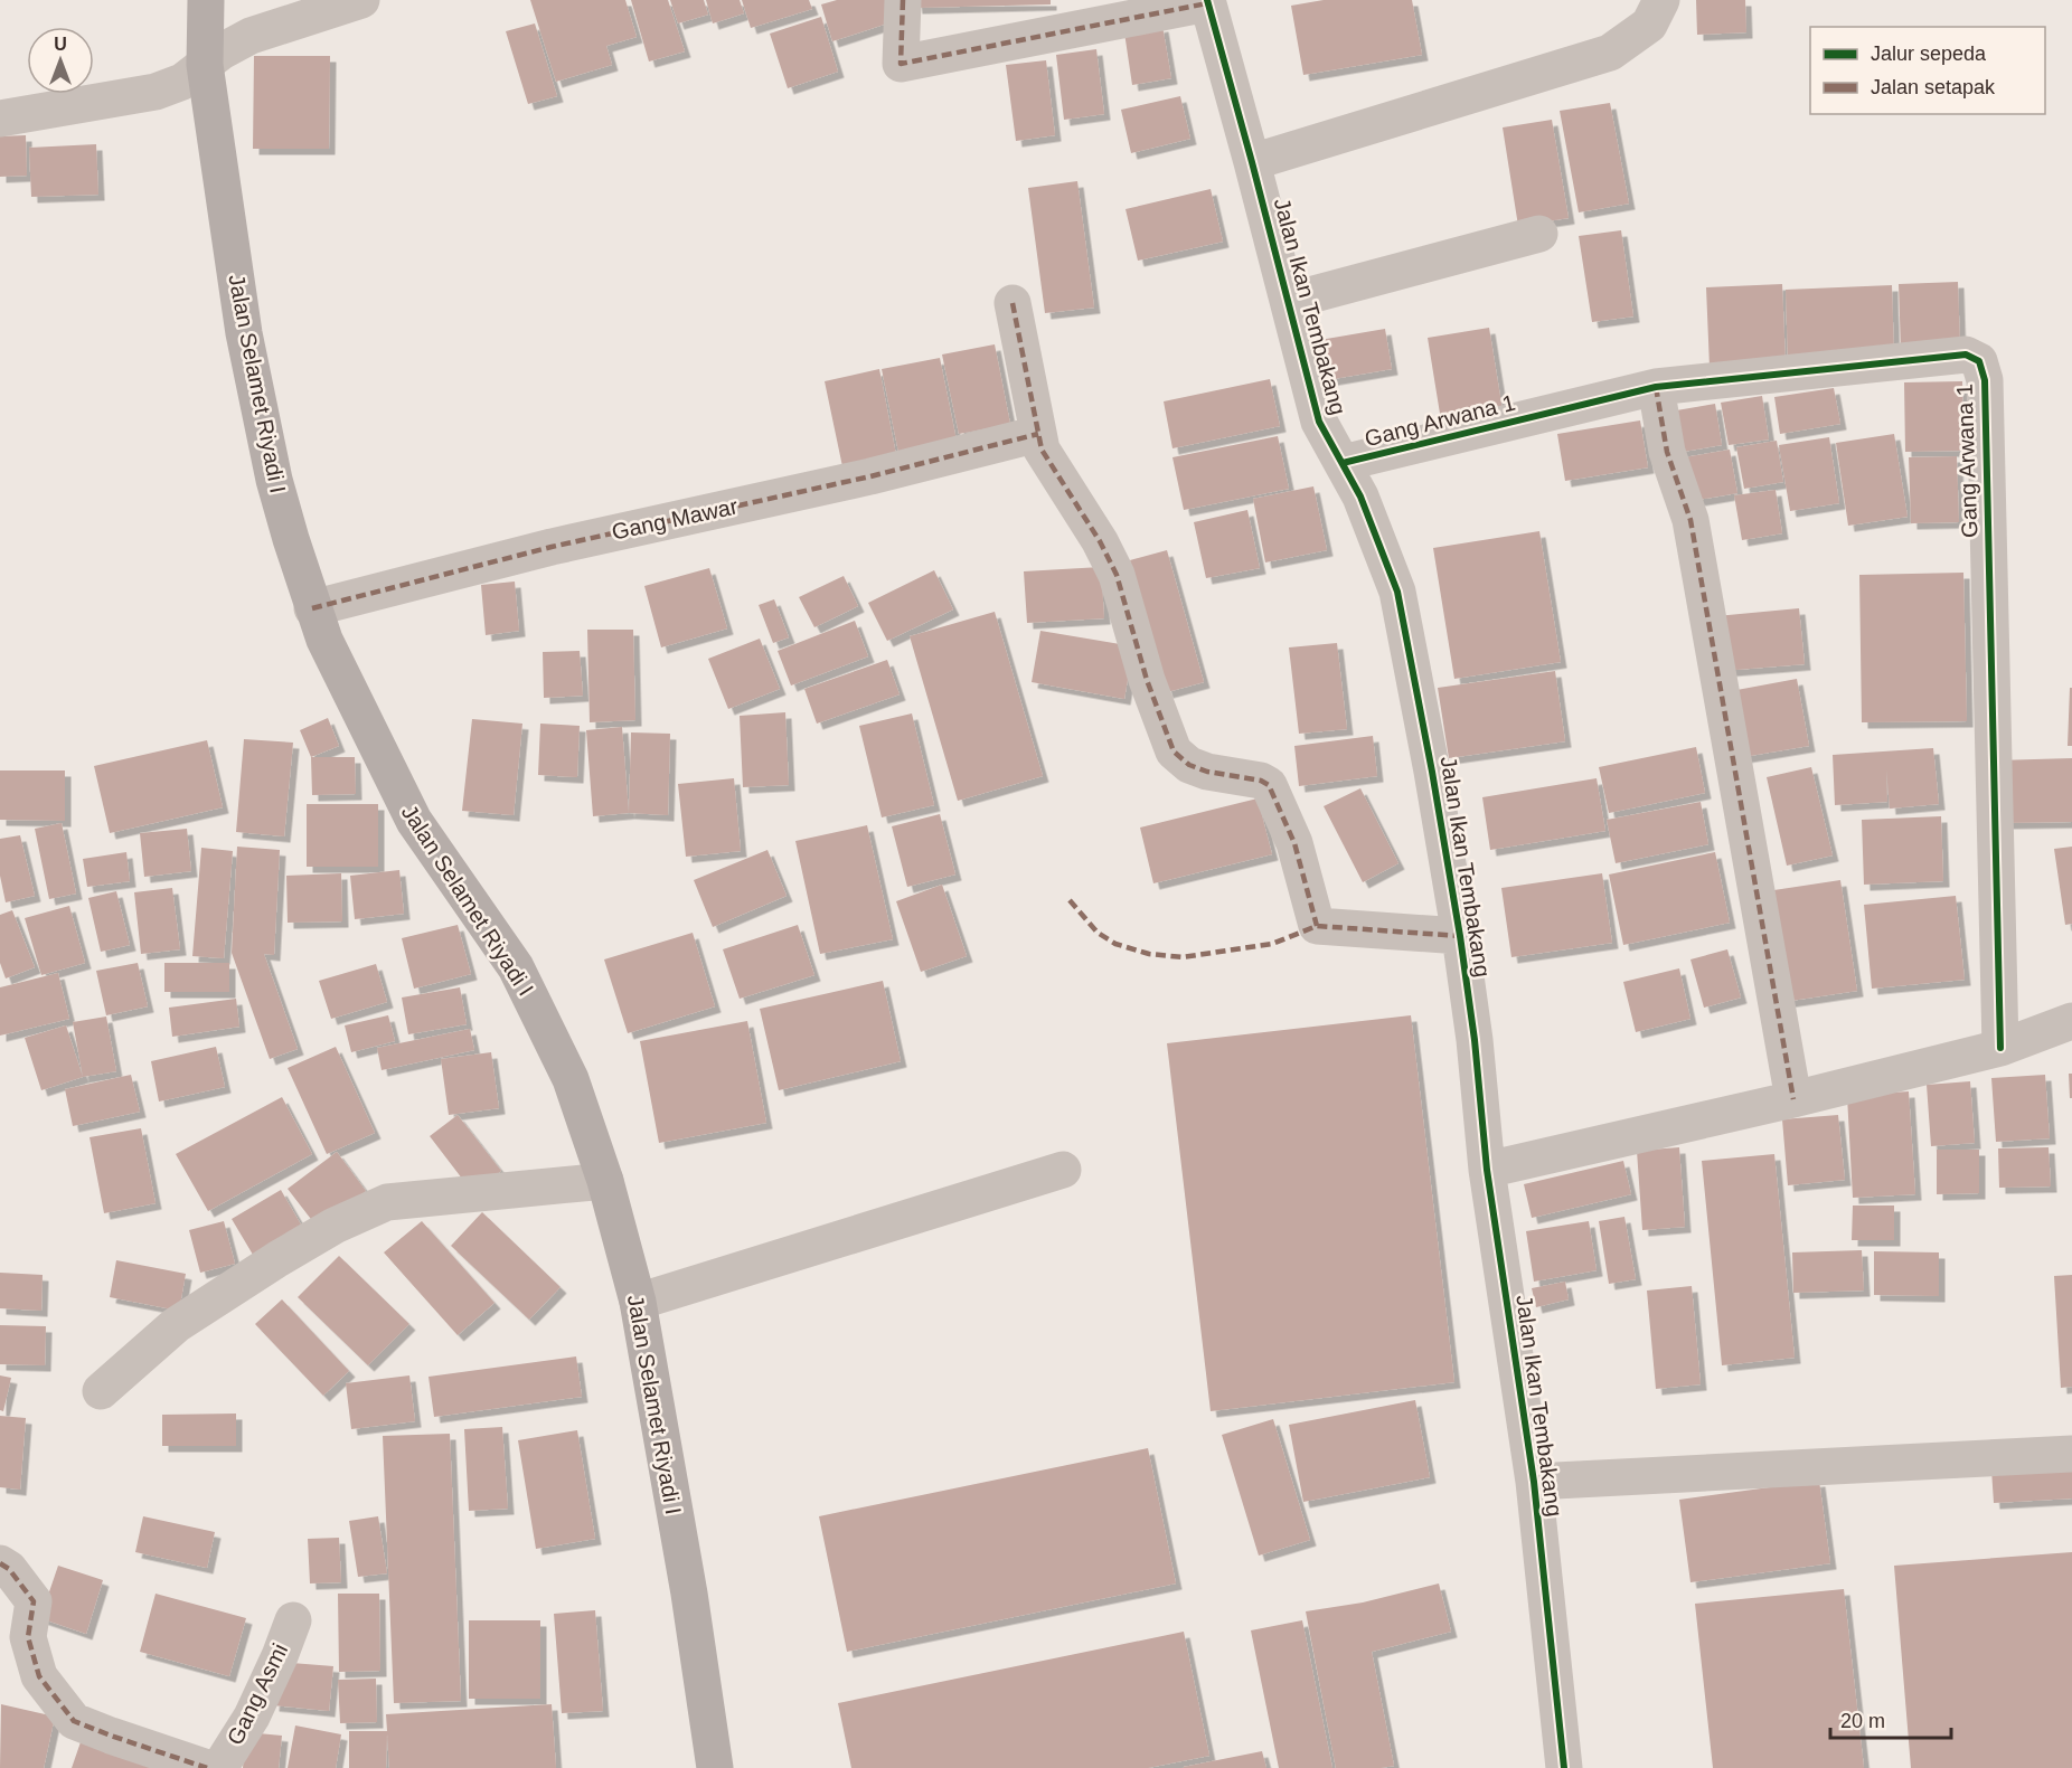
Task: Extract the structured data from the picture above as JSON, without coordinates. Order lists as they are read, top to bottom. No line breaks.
{"streets":{"main road":["Jalan Selamet Riyadi I"],"street":["Jalan Ikan Tembakang","Gang Arwana 1","Gang Mawar","Gang Asmi"]},"crossings":[["Jalan Ikan Tembakang","Gang Arwana 1"],["Jalan Selamet Riyadi I","Gang Mawar"]],"legend":["Jalur sepeda","Jalan setapak"],"scale_bar":"20 m","north":"top"}
